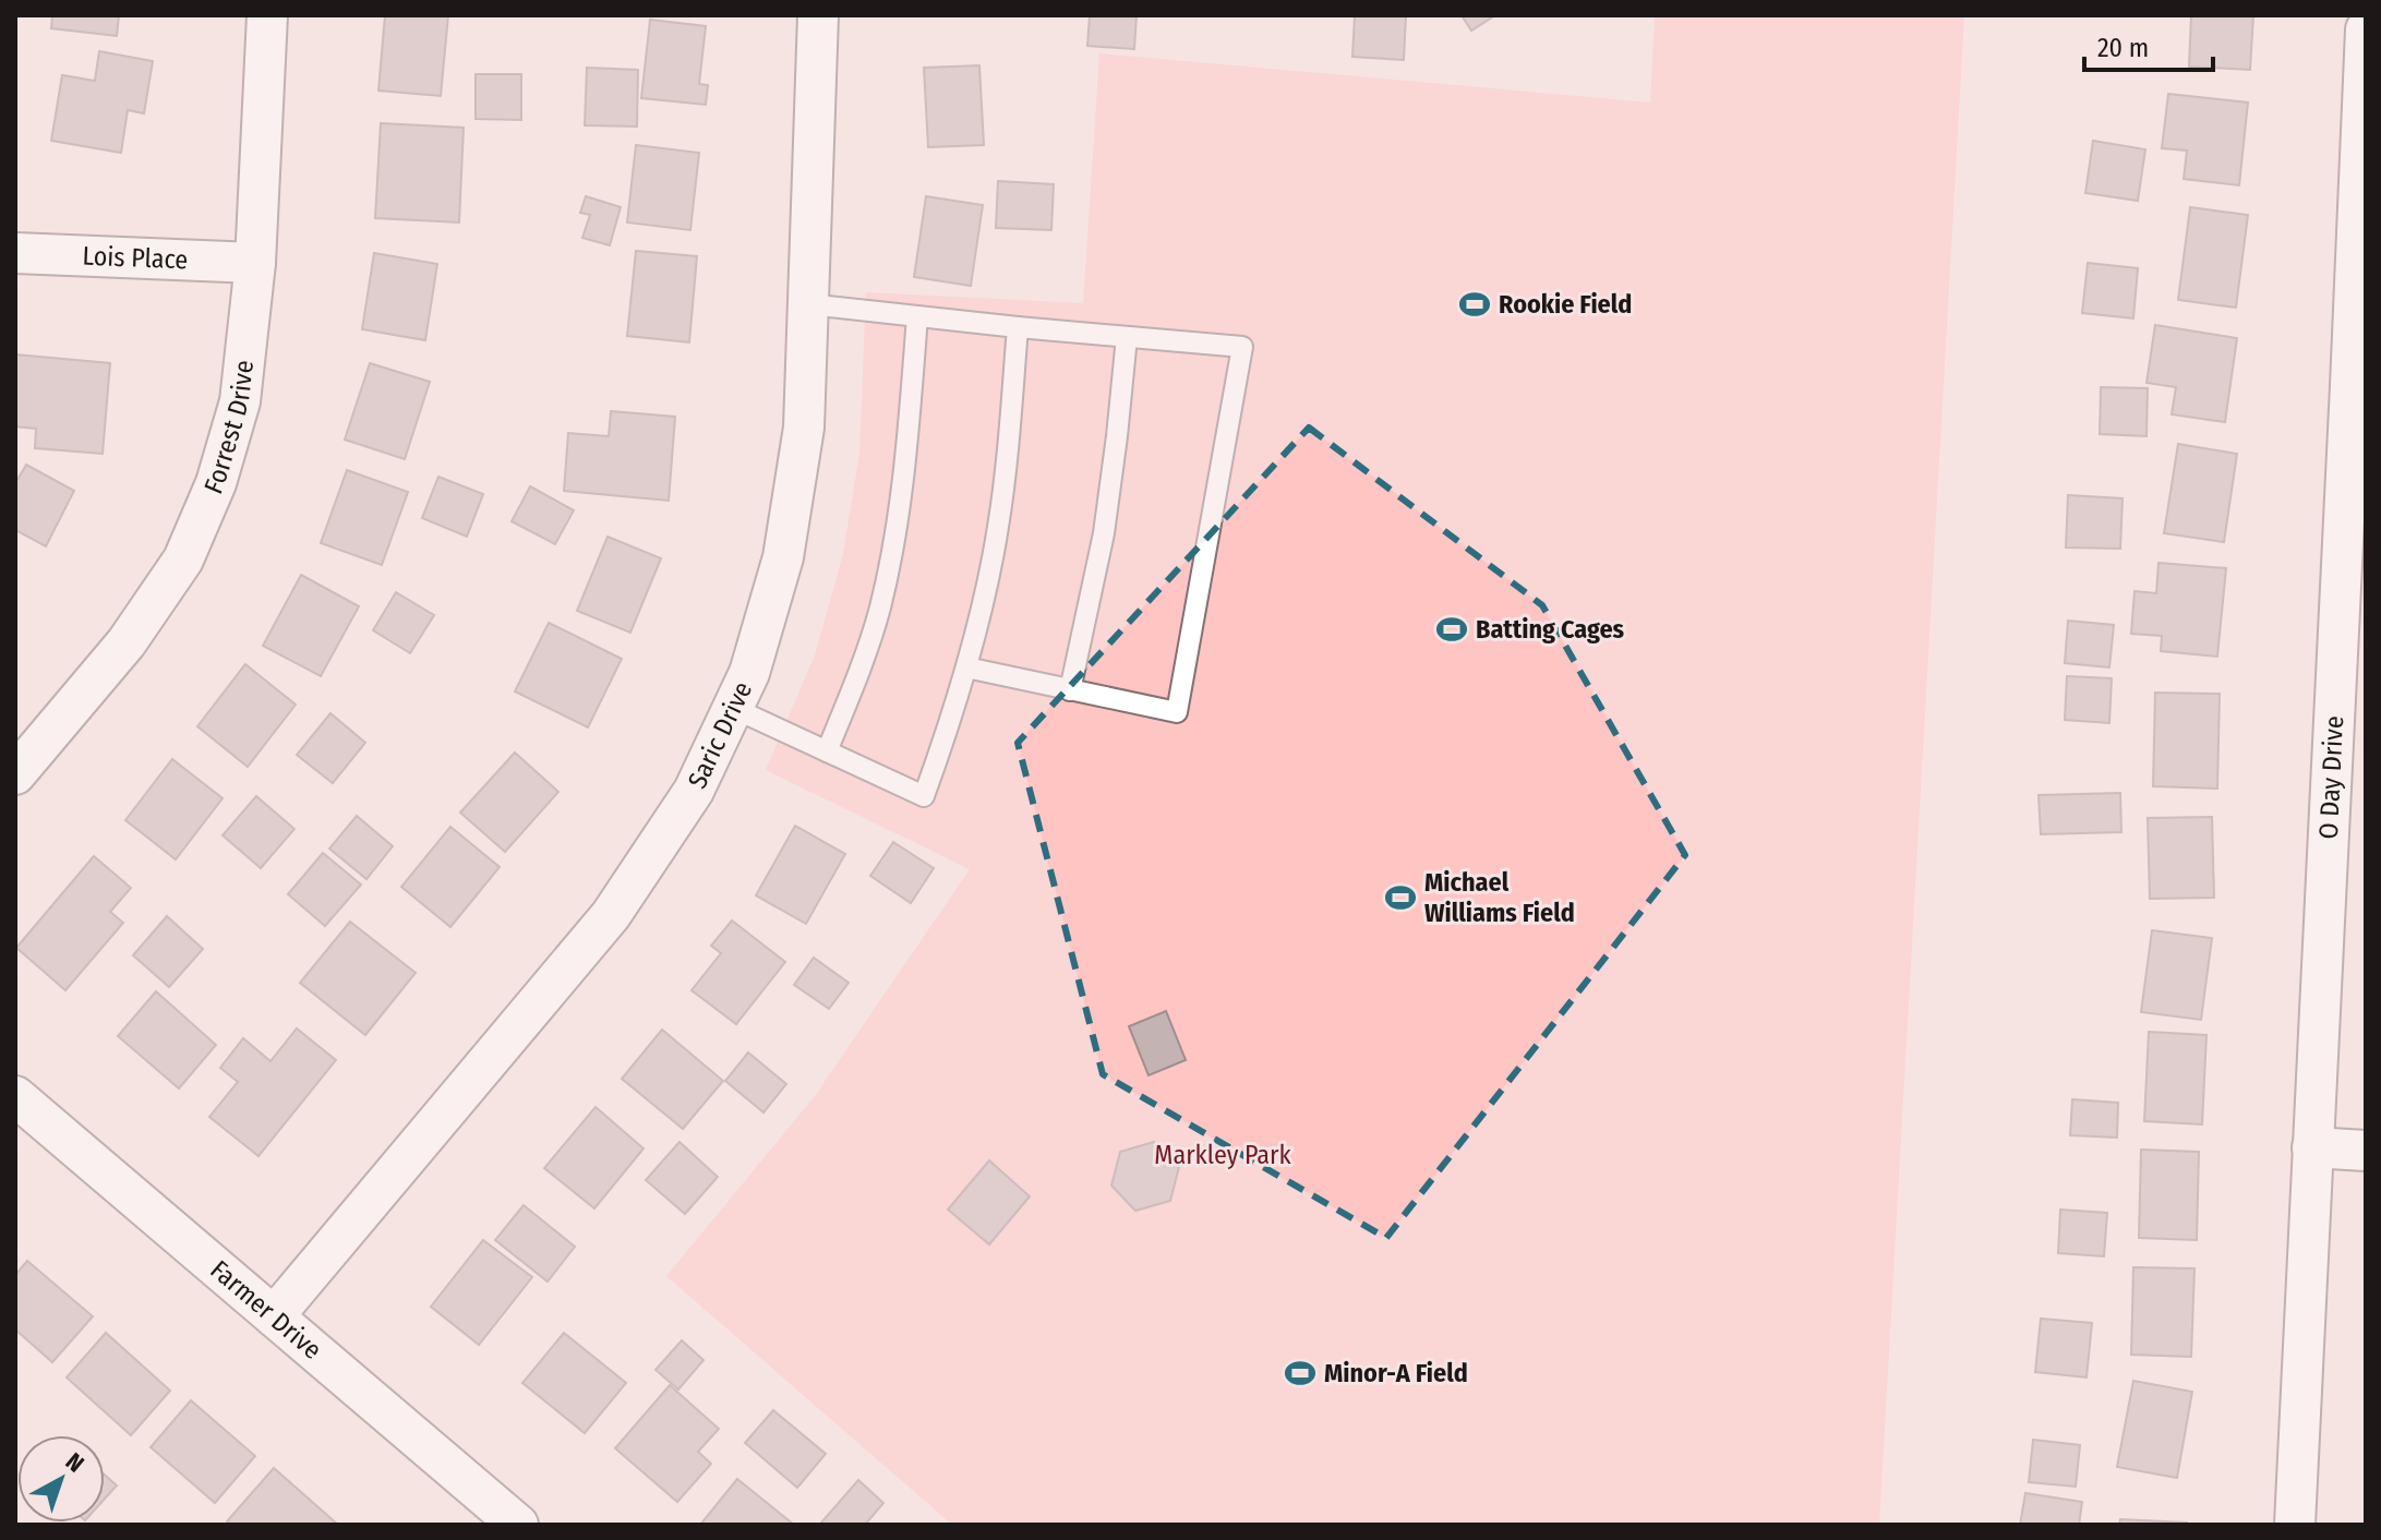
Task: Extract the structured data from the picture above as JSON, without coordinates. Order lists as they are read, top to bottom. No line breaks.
{"streets":{"street":["Lois Place","Forrest Drive","Saric Drive","O Day Drive","Farmer Drive"]},"crossings":[["Lois Place","Forrest Drive"],["Saric Drive","Farmer Drive"]],"parks":["Markley Park"],"places":{"sports":["Rookie Field","Batting Cages","Michael Williams Field","Minor-A Field"]},"scale_bar":"20 m","north":"top right"}
